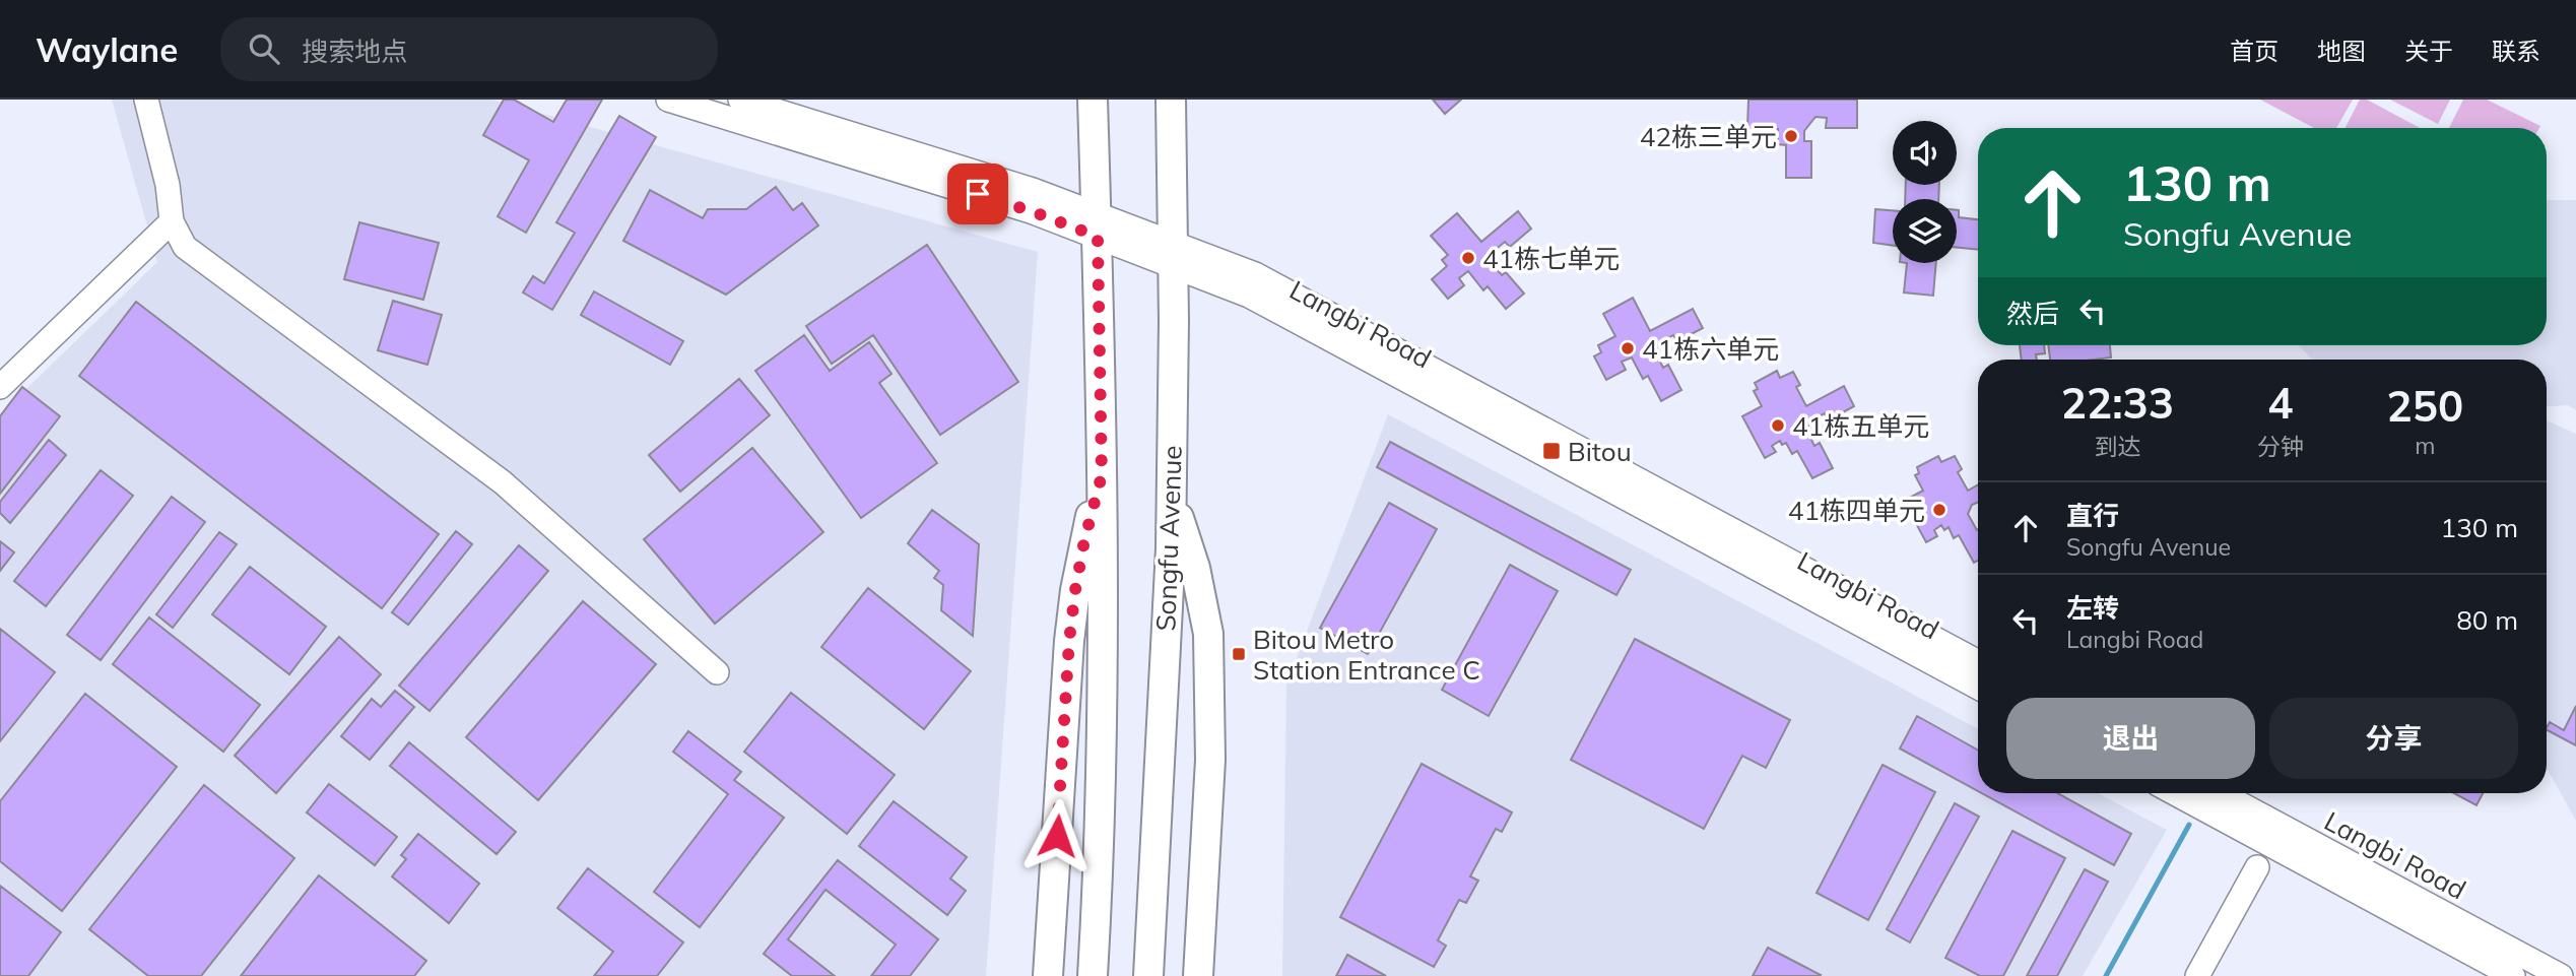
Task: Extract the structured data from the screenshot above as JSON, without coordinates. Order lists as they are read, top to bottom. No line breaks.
{"streets":{"main road":["Songfu Avenue"],"street":["Langbi Road"]},"crossings":[["Langbi Road","Songfu Avenue"]],"places":{"other":["42栋三单元","41栋七单元","41栋六单元","41栋五单元","41栋四单元"],"transit":["Bitou","Bitou Metro Station Entrance C"]},"page":{"header":"Waylane","search":"搜索地点","nav":["首页","地图","关于","联系"],"turn":["130 m","Songfu Avenue"],"then":"然后","eta":["22:33","到达","4","分钟","250","m"],"list":[{"name":"直行","note":"Songfu Avenue","value":"130 m"},{"name":"左转","note":"Langbi Road","value":"80 m"}],"buttons":["退出","分享"]}}
